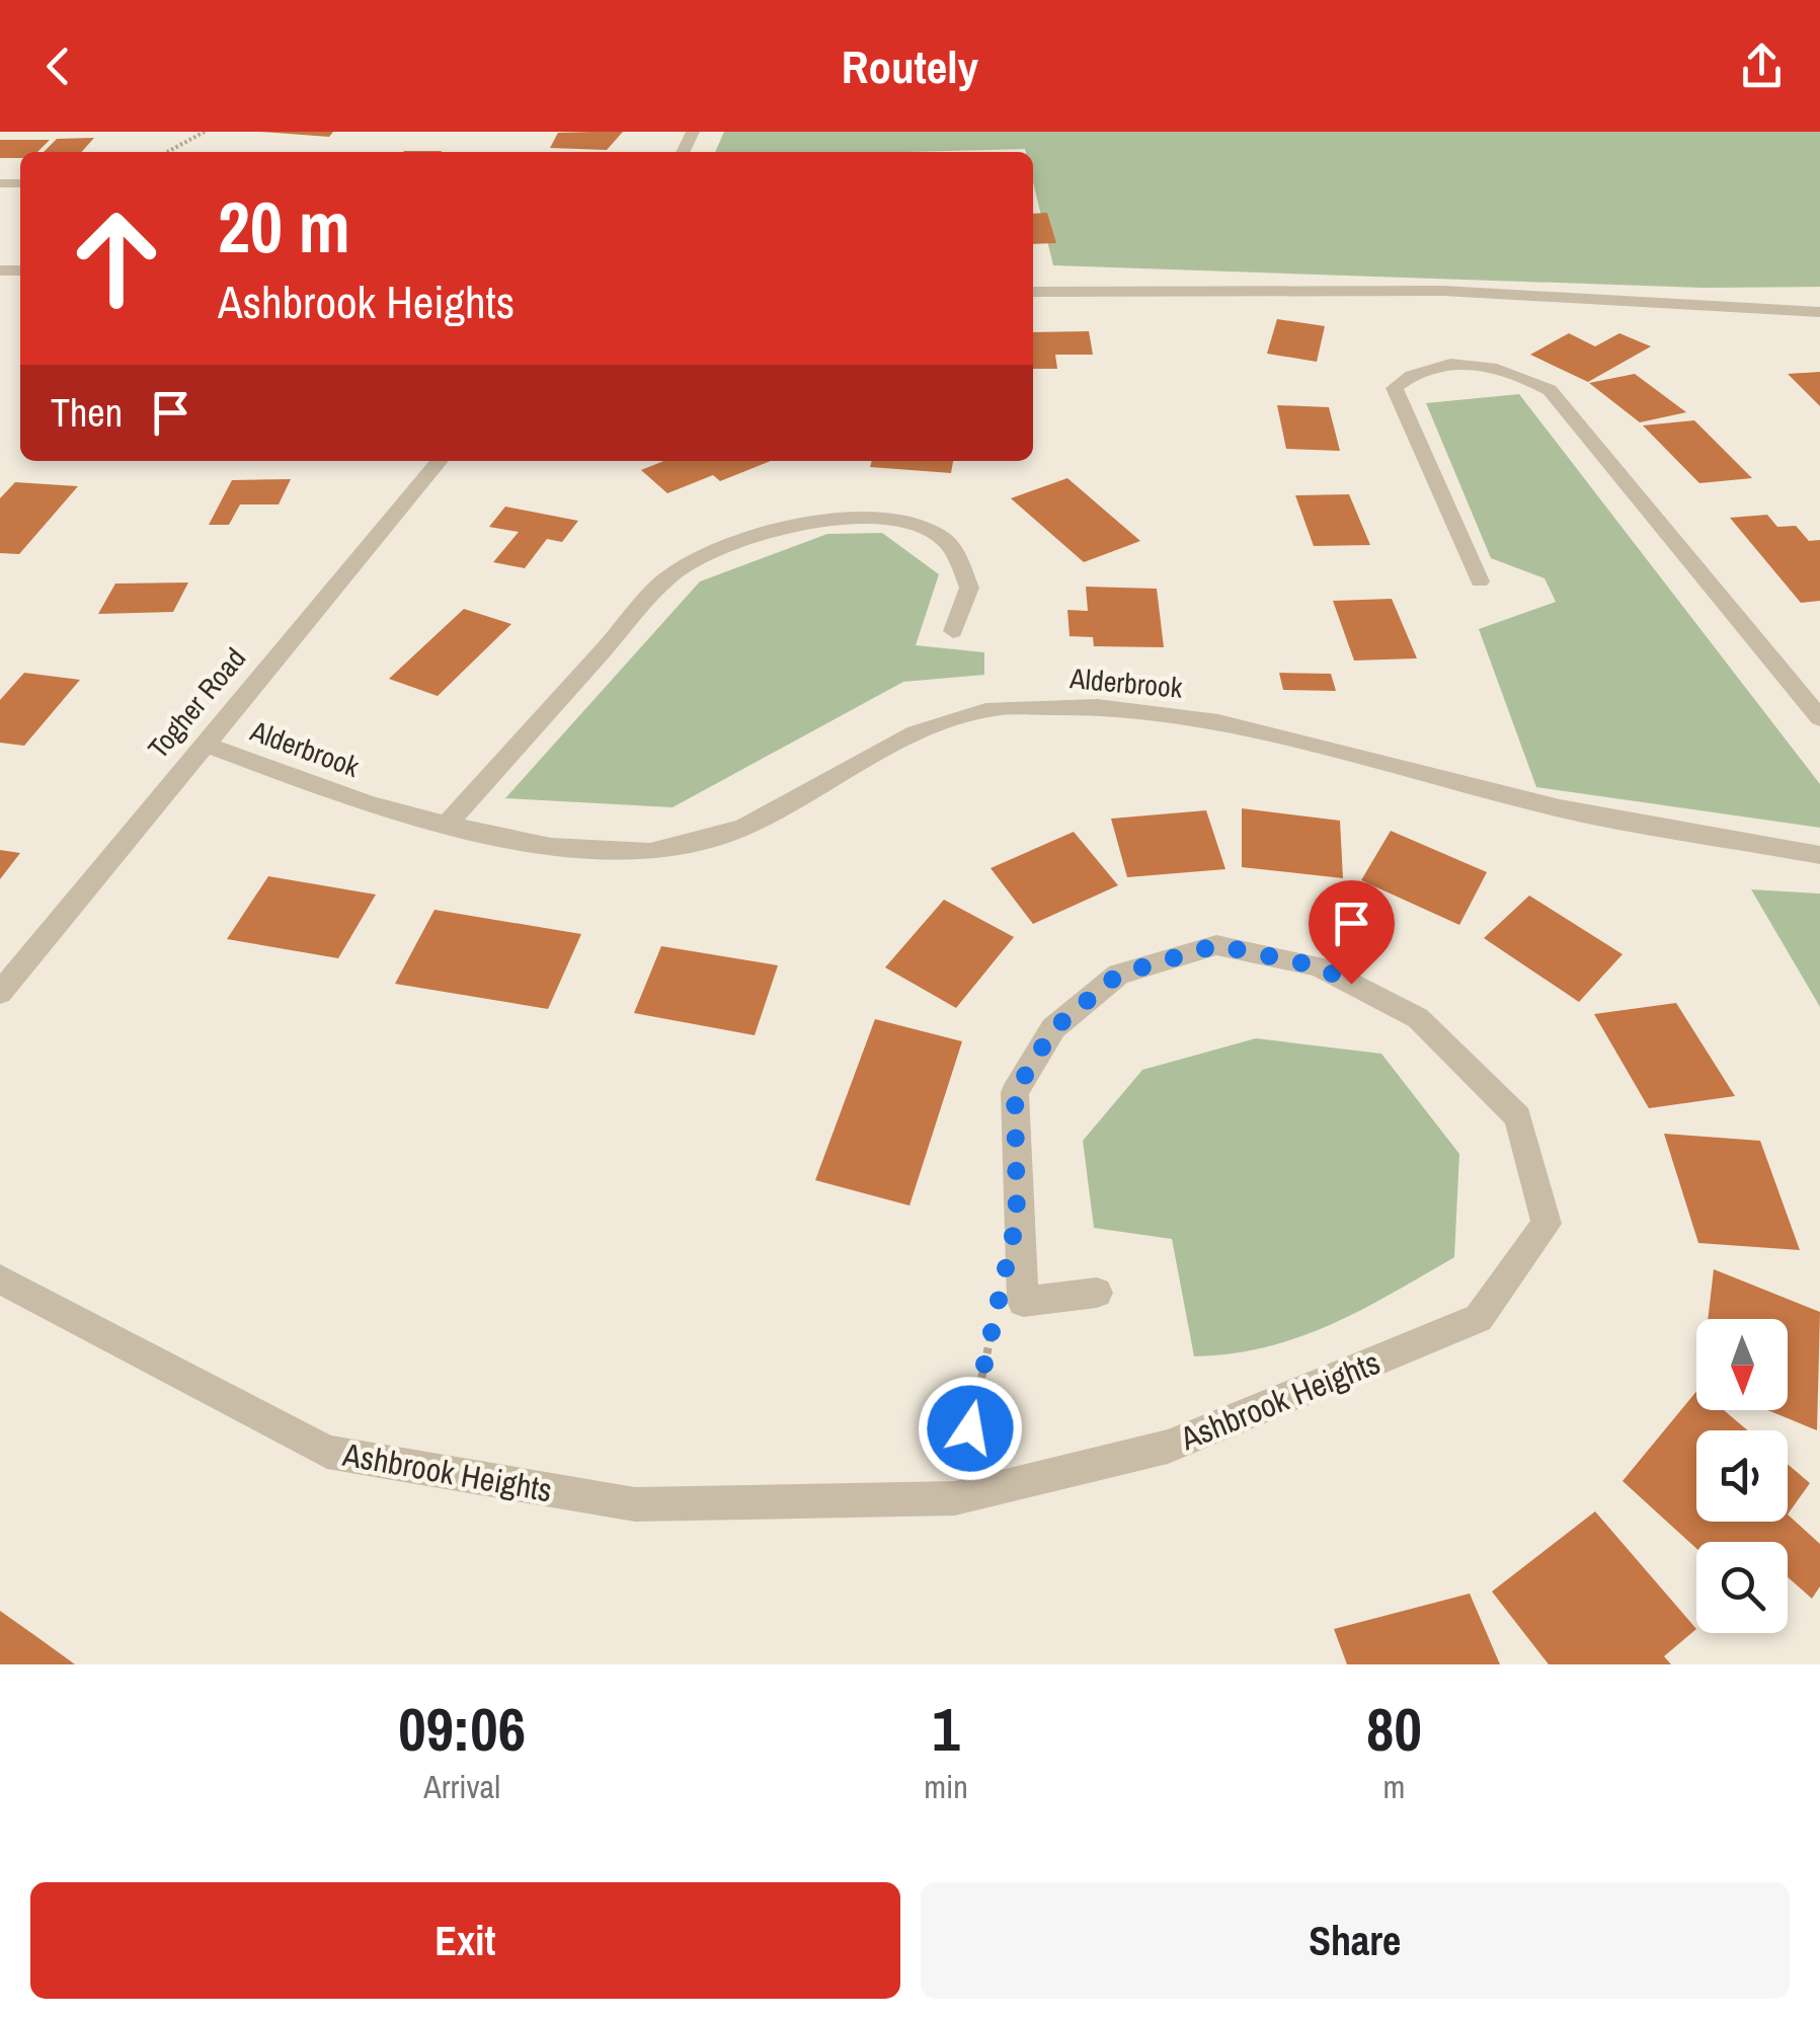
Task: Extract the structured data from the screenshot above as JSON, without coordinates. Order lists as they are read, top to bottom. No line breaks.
{"streets":{"street":["Alderbrook","Togher Road","Ashbrook Heights"]},"crossings":[["Alderbrook","Togher Road"]],"north":"bottom","page":{"header":"Routely","turn":["20 m","Ashbrook Heights"],"then":"Then","eta":["09:06","Arrival","1","min","80","m"],"buttons":["Exit","Share"]}}
